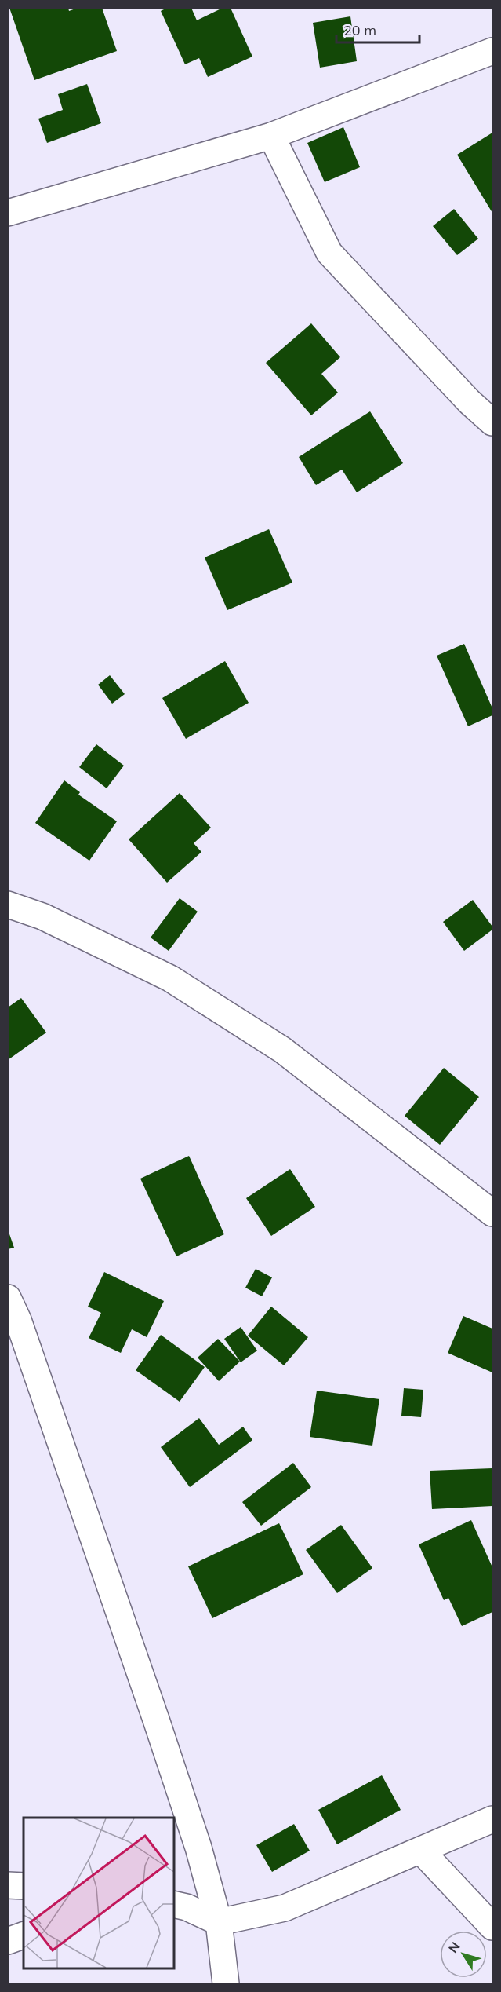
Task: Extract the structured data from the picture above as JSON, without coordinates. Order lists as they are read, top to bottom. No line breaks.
{"scale_bar":"20 m","north":"top left"}
